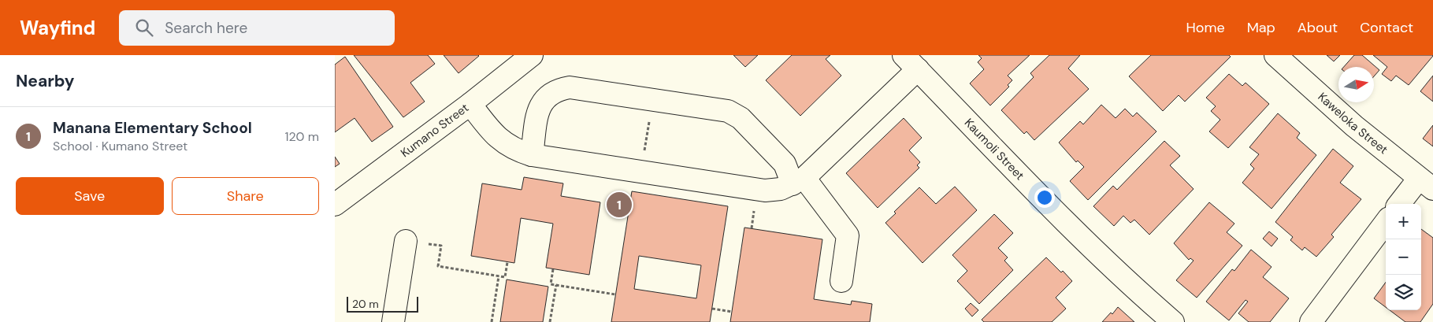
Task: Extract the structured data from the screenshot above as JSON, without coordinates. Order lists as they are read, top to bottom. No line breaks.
{"streets":{"street":["Kaweloka Street","Kumano Street","Kaumoli Street"]},"scale_bar":"20 m","north":"right","page":{"header":"Wayfind","search":"Search here","nav":["Home","Map","About","Contact"],"heading":"Nearby","list":[{"mark":"1","name":"Manana Elementary School","note":"School · Kumano Street","value":"120 m"}],"buttons":["Save","Share"],"pins":"1","map_buttons":["+","−"],"scale":"20 m"}}
